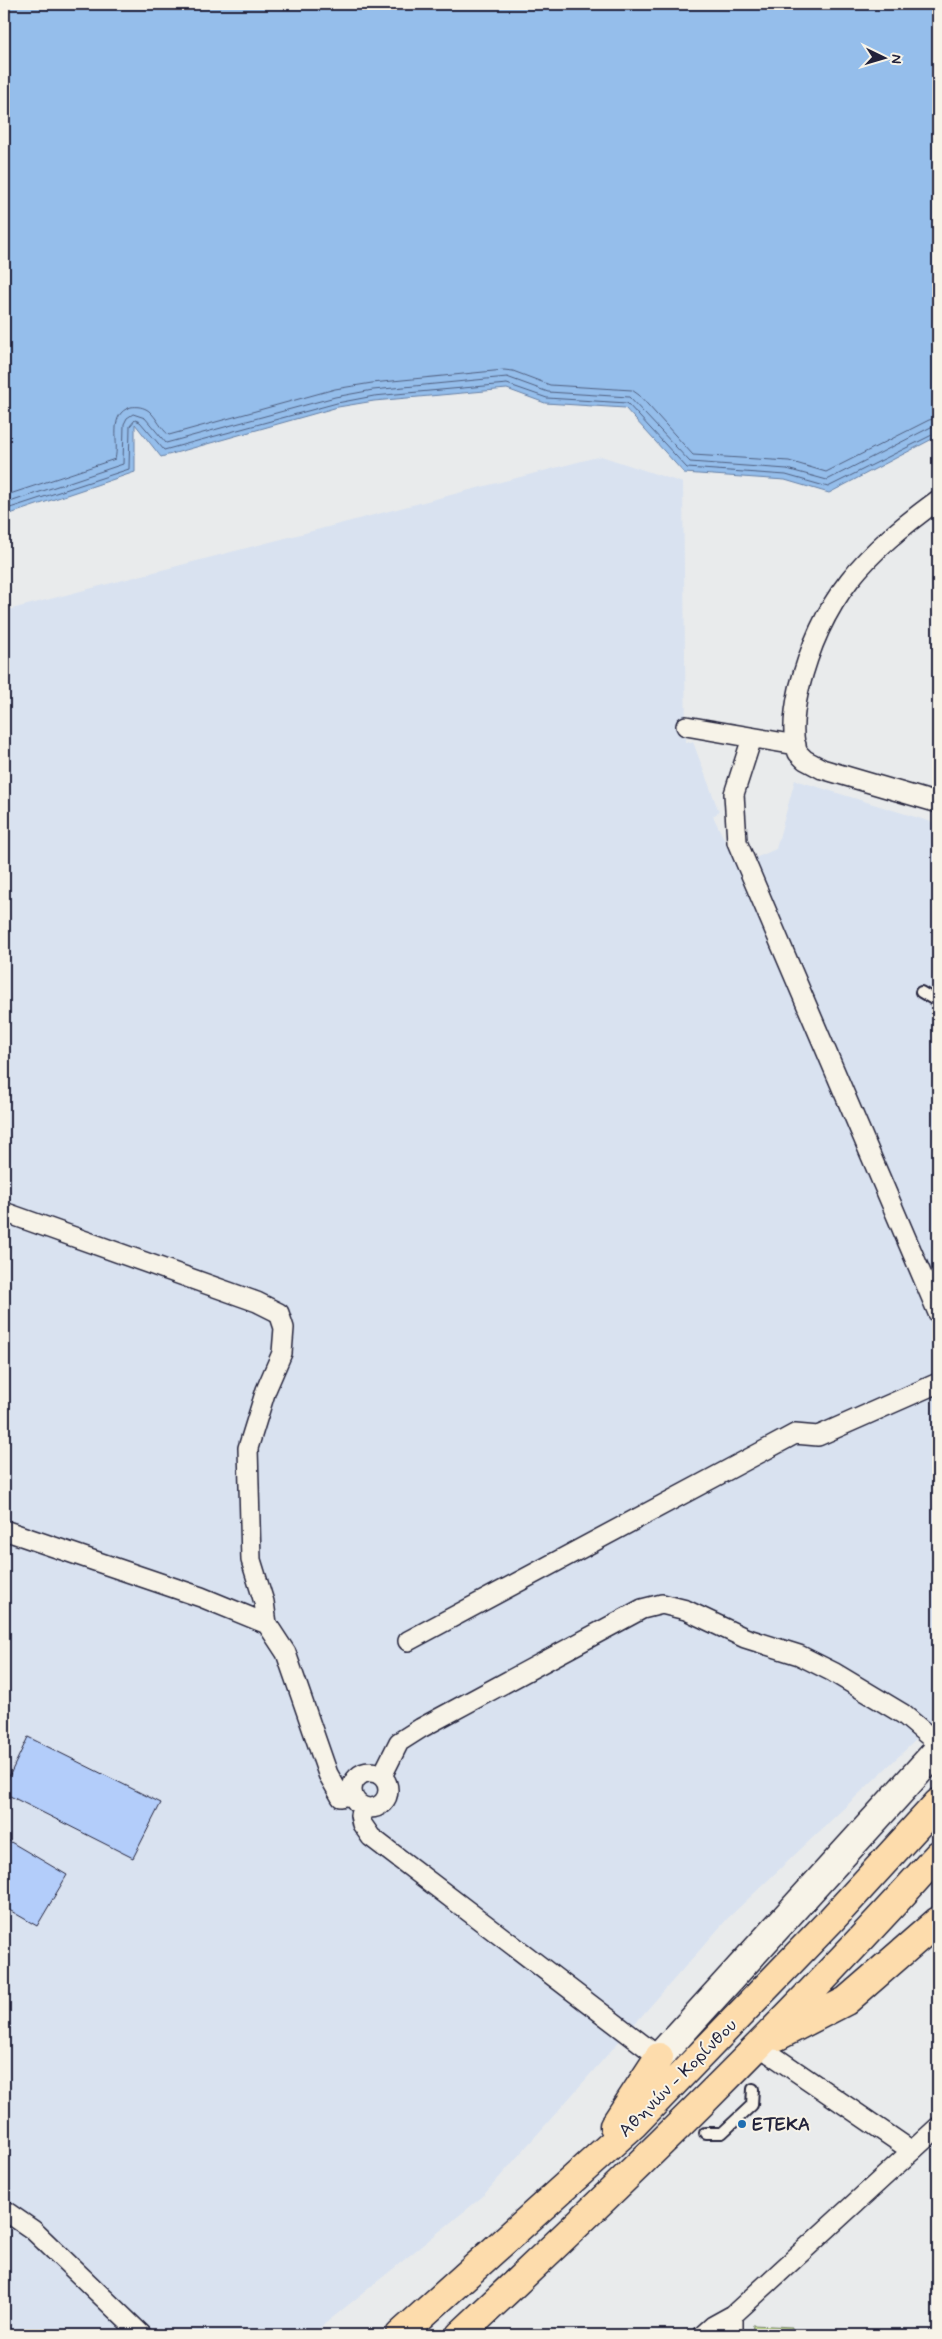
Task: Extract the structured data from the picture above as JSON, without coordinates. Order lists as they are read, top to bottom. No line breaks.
{"streets":{"highway":["Αθηνών - Κορίνθου"]},"places":["ΕΤΕΚΑ"],"north":"right"}
